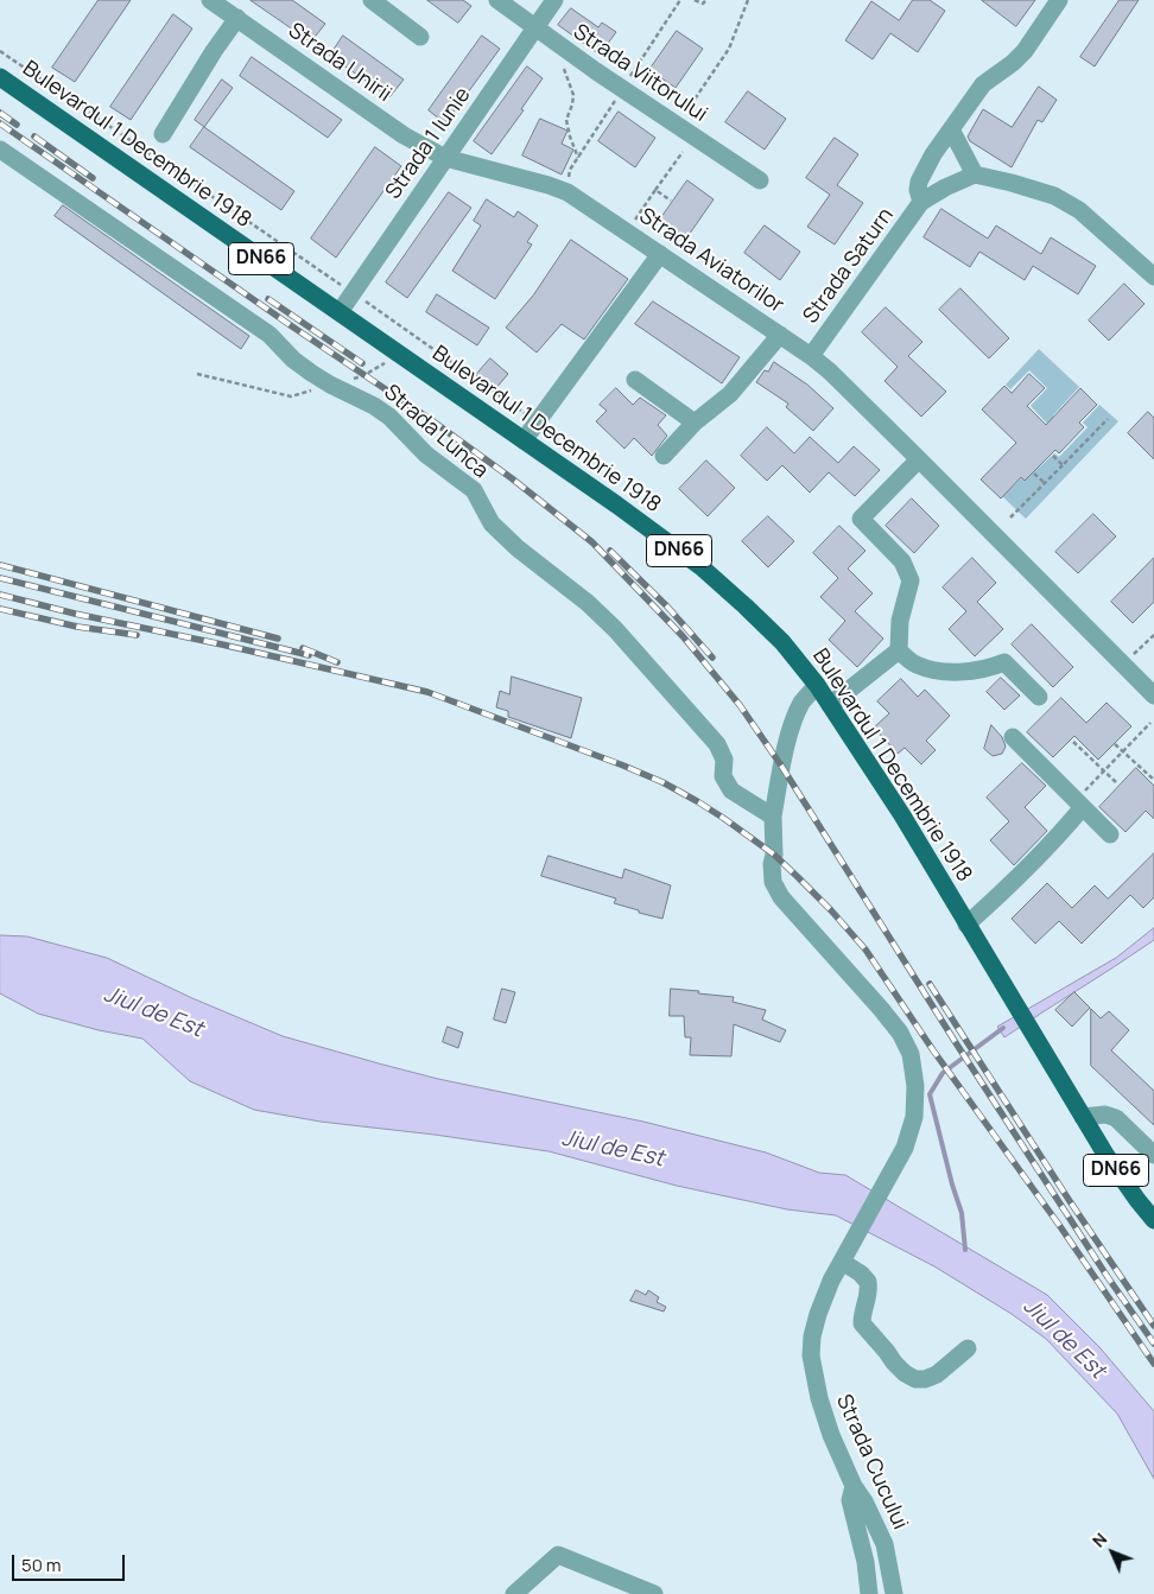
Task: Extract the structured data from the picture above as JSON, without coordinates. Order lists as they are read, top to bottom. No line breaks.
{"streets":{"main road":["Bulevardul 1 Decembrie 1918","DN66"],"street":["Strada Unirii","Strada Viitorului","Strada 1 Iunie","Strada Aviatorilor","Strada Saturn","Strada Lunca","Strada Cucului"]},"crossings":[["Strada Unirii","Strada 1 Iunie"],["Strada Unirii","Strada Aviatorilor"],["Strada Viitorului","Strada 1 Iunie"],["Strada 1 Iunie","Bulevardul 1 Decembrie 1918"],["Strada 1 Iunie","Strada Aviatorilor"],["Strada Aviatorilor","Strada Saturn"],["Strada Lunca","Strada Cucului"]],"water":["Jiul de Est"],"scale_bar":"50 m","north":"top left"}
